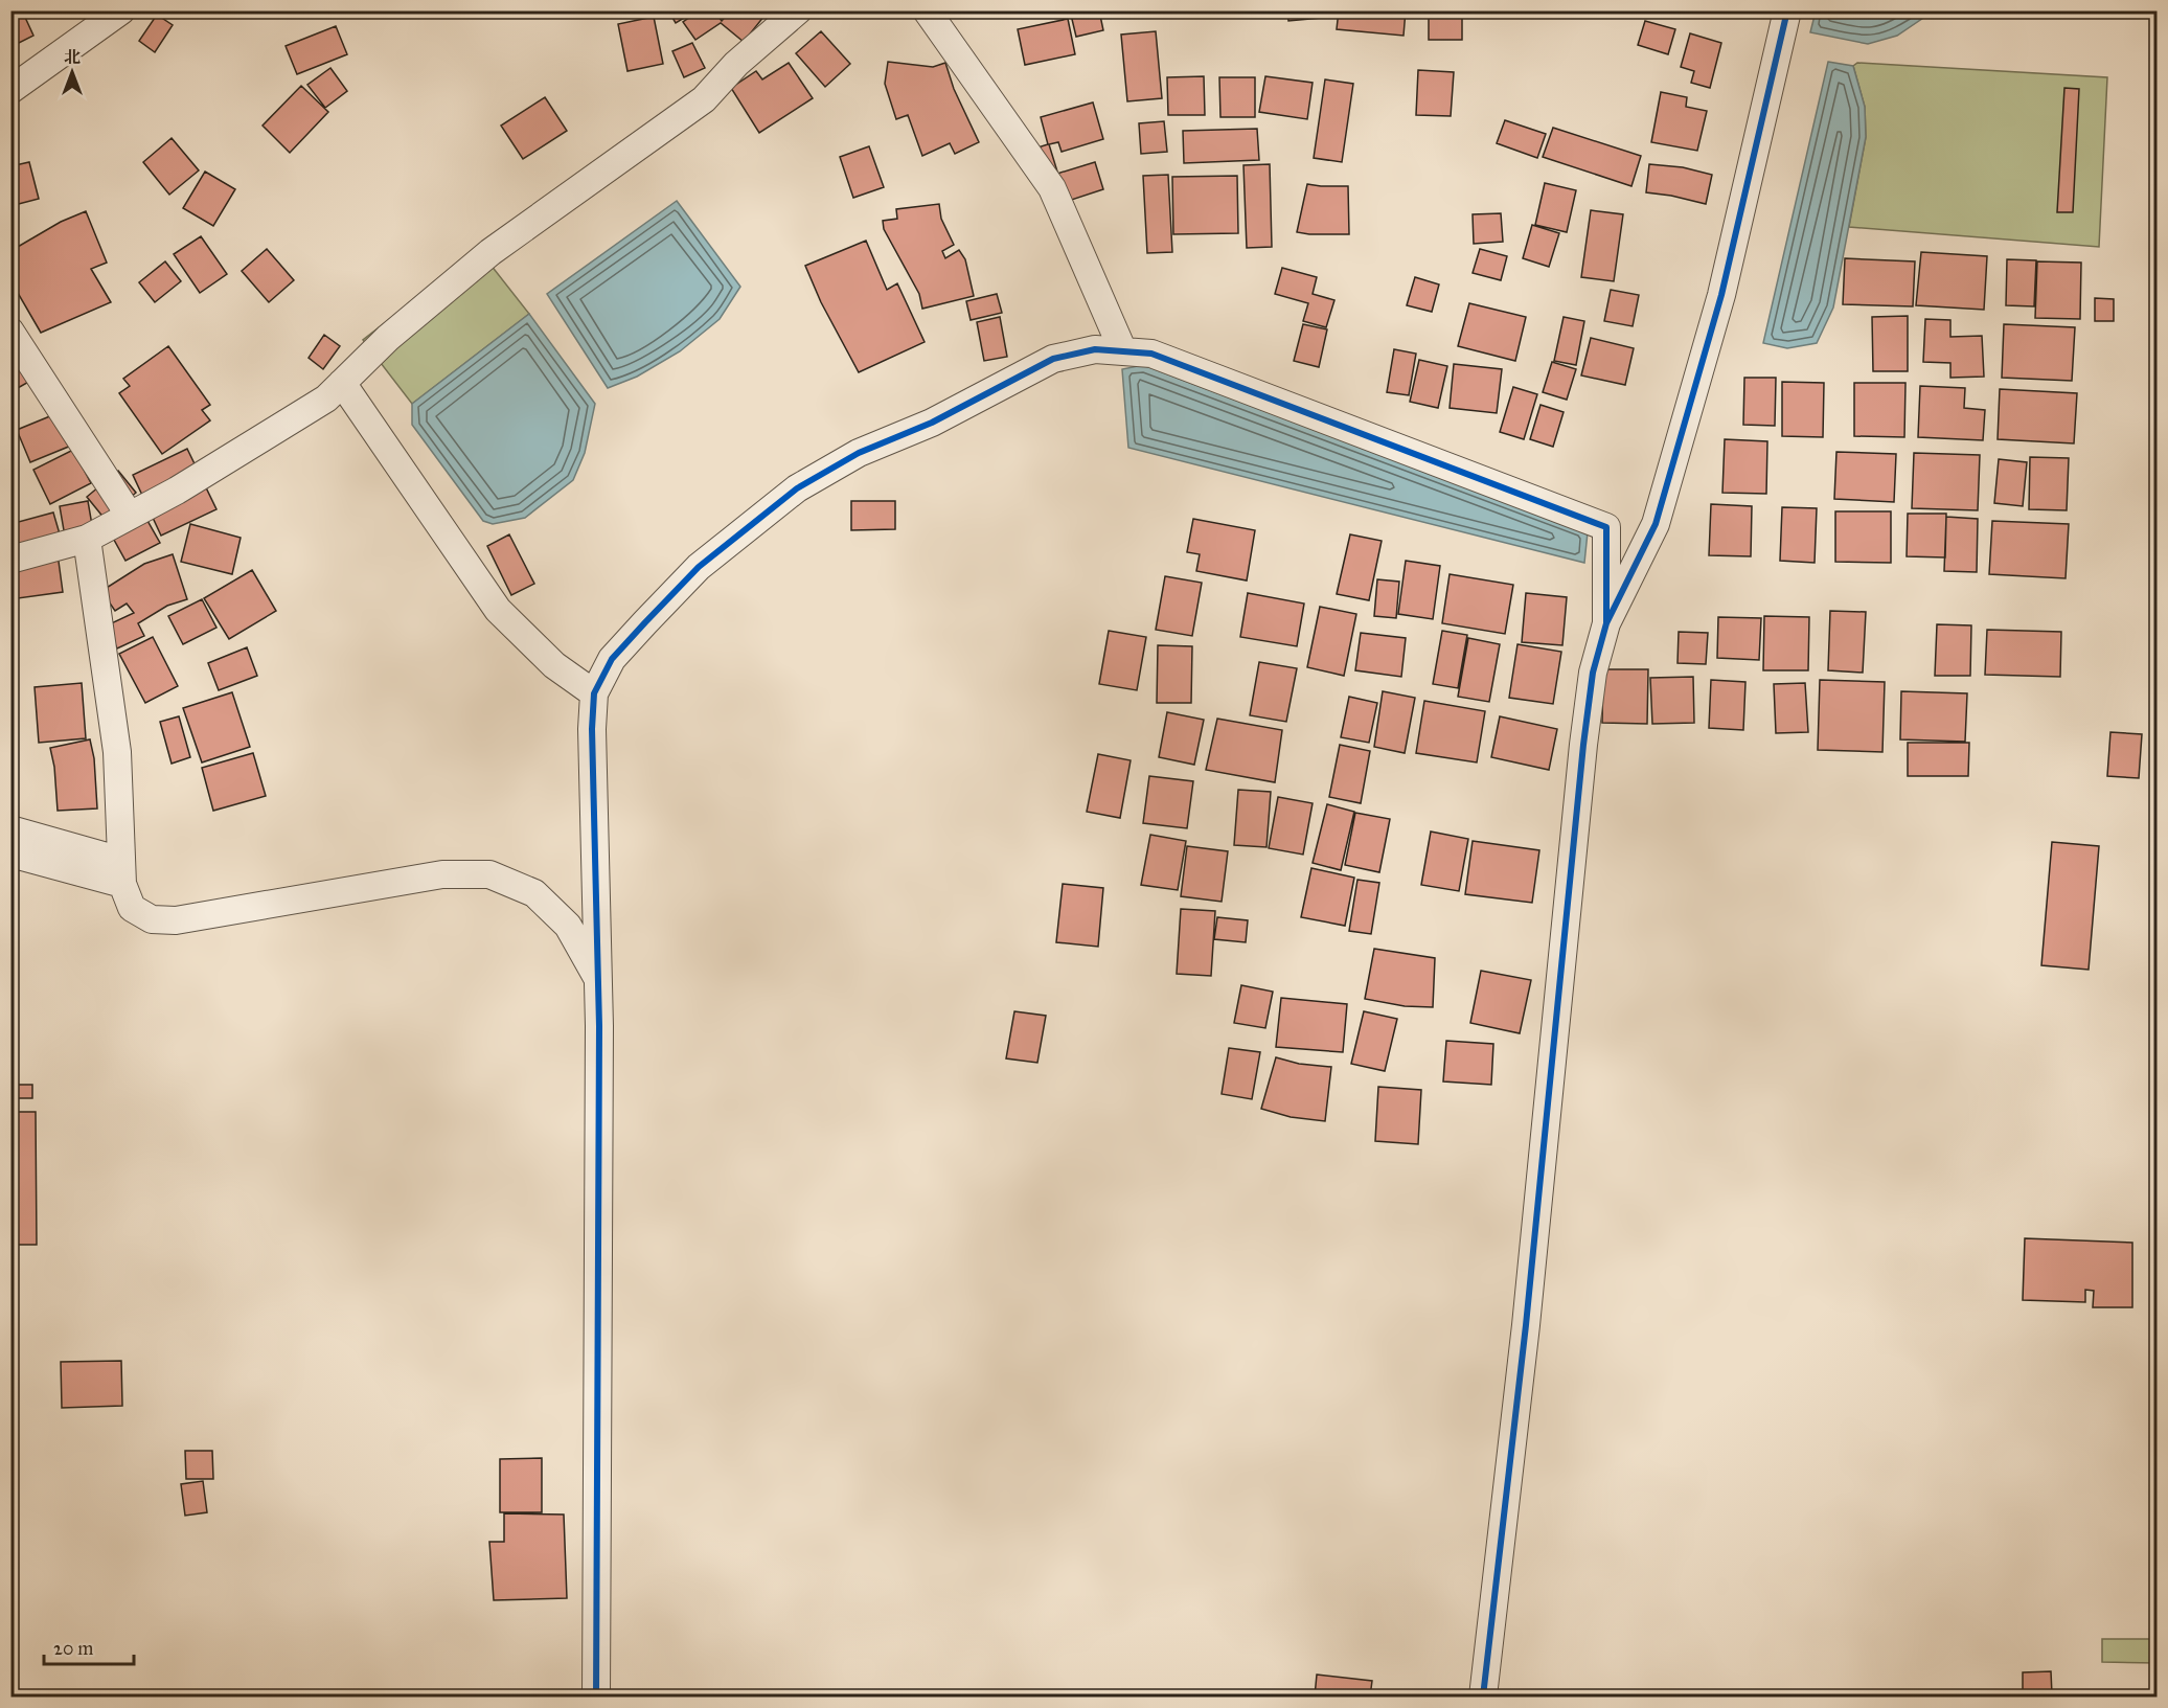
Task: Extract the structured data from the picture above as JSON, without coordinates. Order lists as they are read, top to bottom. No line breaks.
{"scale_bar":"20 m","north":"top"}
